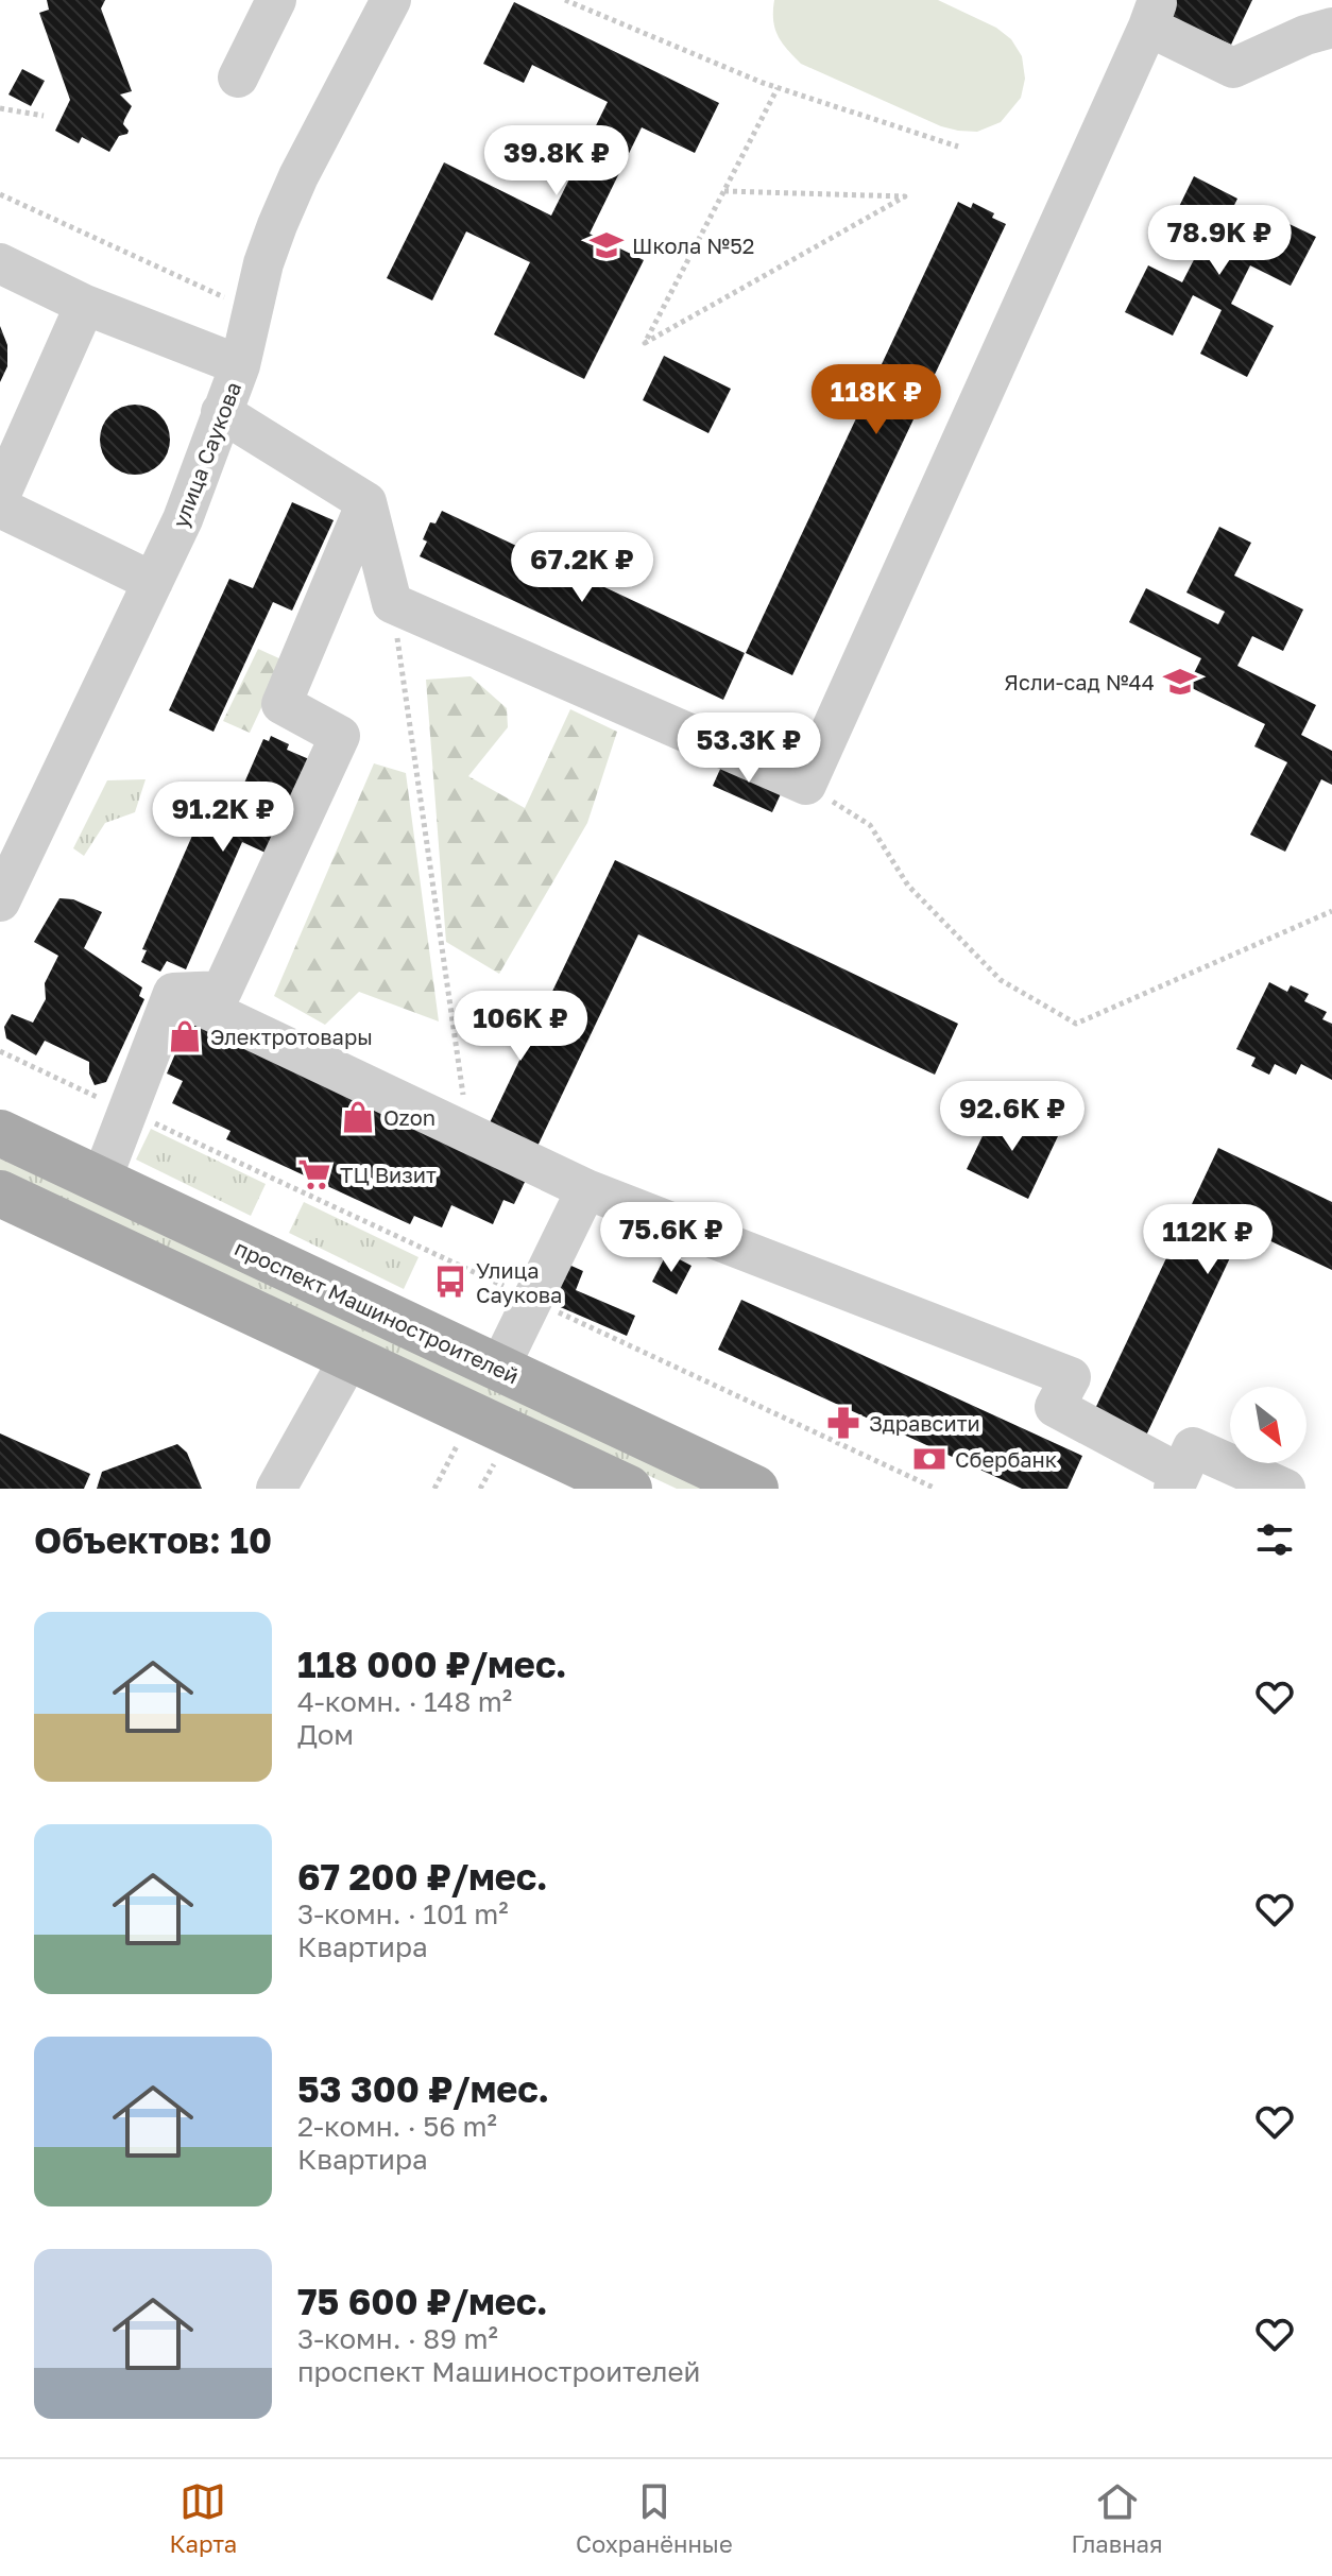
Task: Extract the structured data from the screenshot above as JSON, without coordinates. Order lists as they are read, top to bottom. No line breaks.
{"streets":{"main road":["проспект Машиностроителей"],"street":["улица Саукова"]},"places":{"school or university":["Школа №52","Ясли-сад №44"],"shop":["Электротовары","Ozon"],"supermarket":["ТЦ Визит"],"bus stop":["Улица Саукова"],"pharmacy":["Здравсити"],"bank":["Сбербанк"]},"north":"bottom right","page":{"price":["39.8K ₽","78.9K ₽","118K ₽","67.2K ₽","53.3K ₽","91.2K ₽","106K ₽","92.6K ₽","75.6K ₽","112K ₽"],"heading":"Объектов: 10","list":[{"name":"118 000 ₽/мес.","note":"4-комн. · 148 m² · Дом"},{"name":"67 200 ₽/мес.","note":"3-комн. · 101 m² · Квартира"},{"name":"53 300 ₽/мес.","note":"2-комн. · 56 m² · Квартира"},{"name":"75 600 ₽/мес.","note":"3-комн. · 89 m² · проспект Машиностроителей"}],"tabs":["Карта","Сохранённые","Главная"]}}
